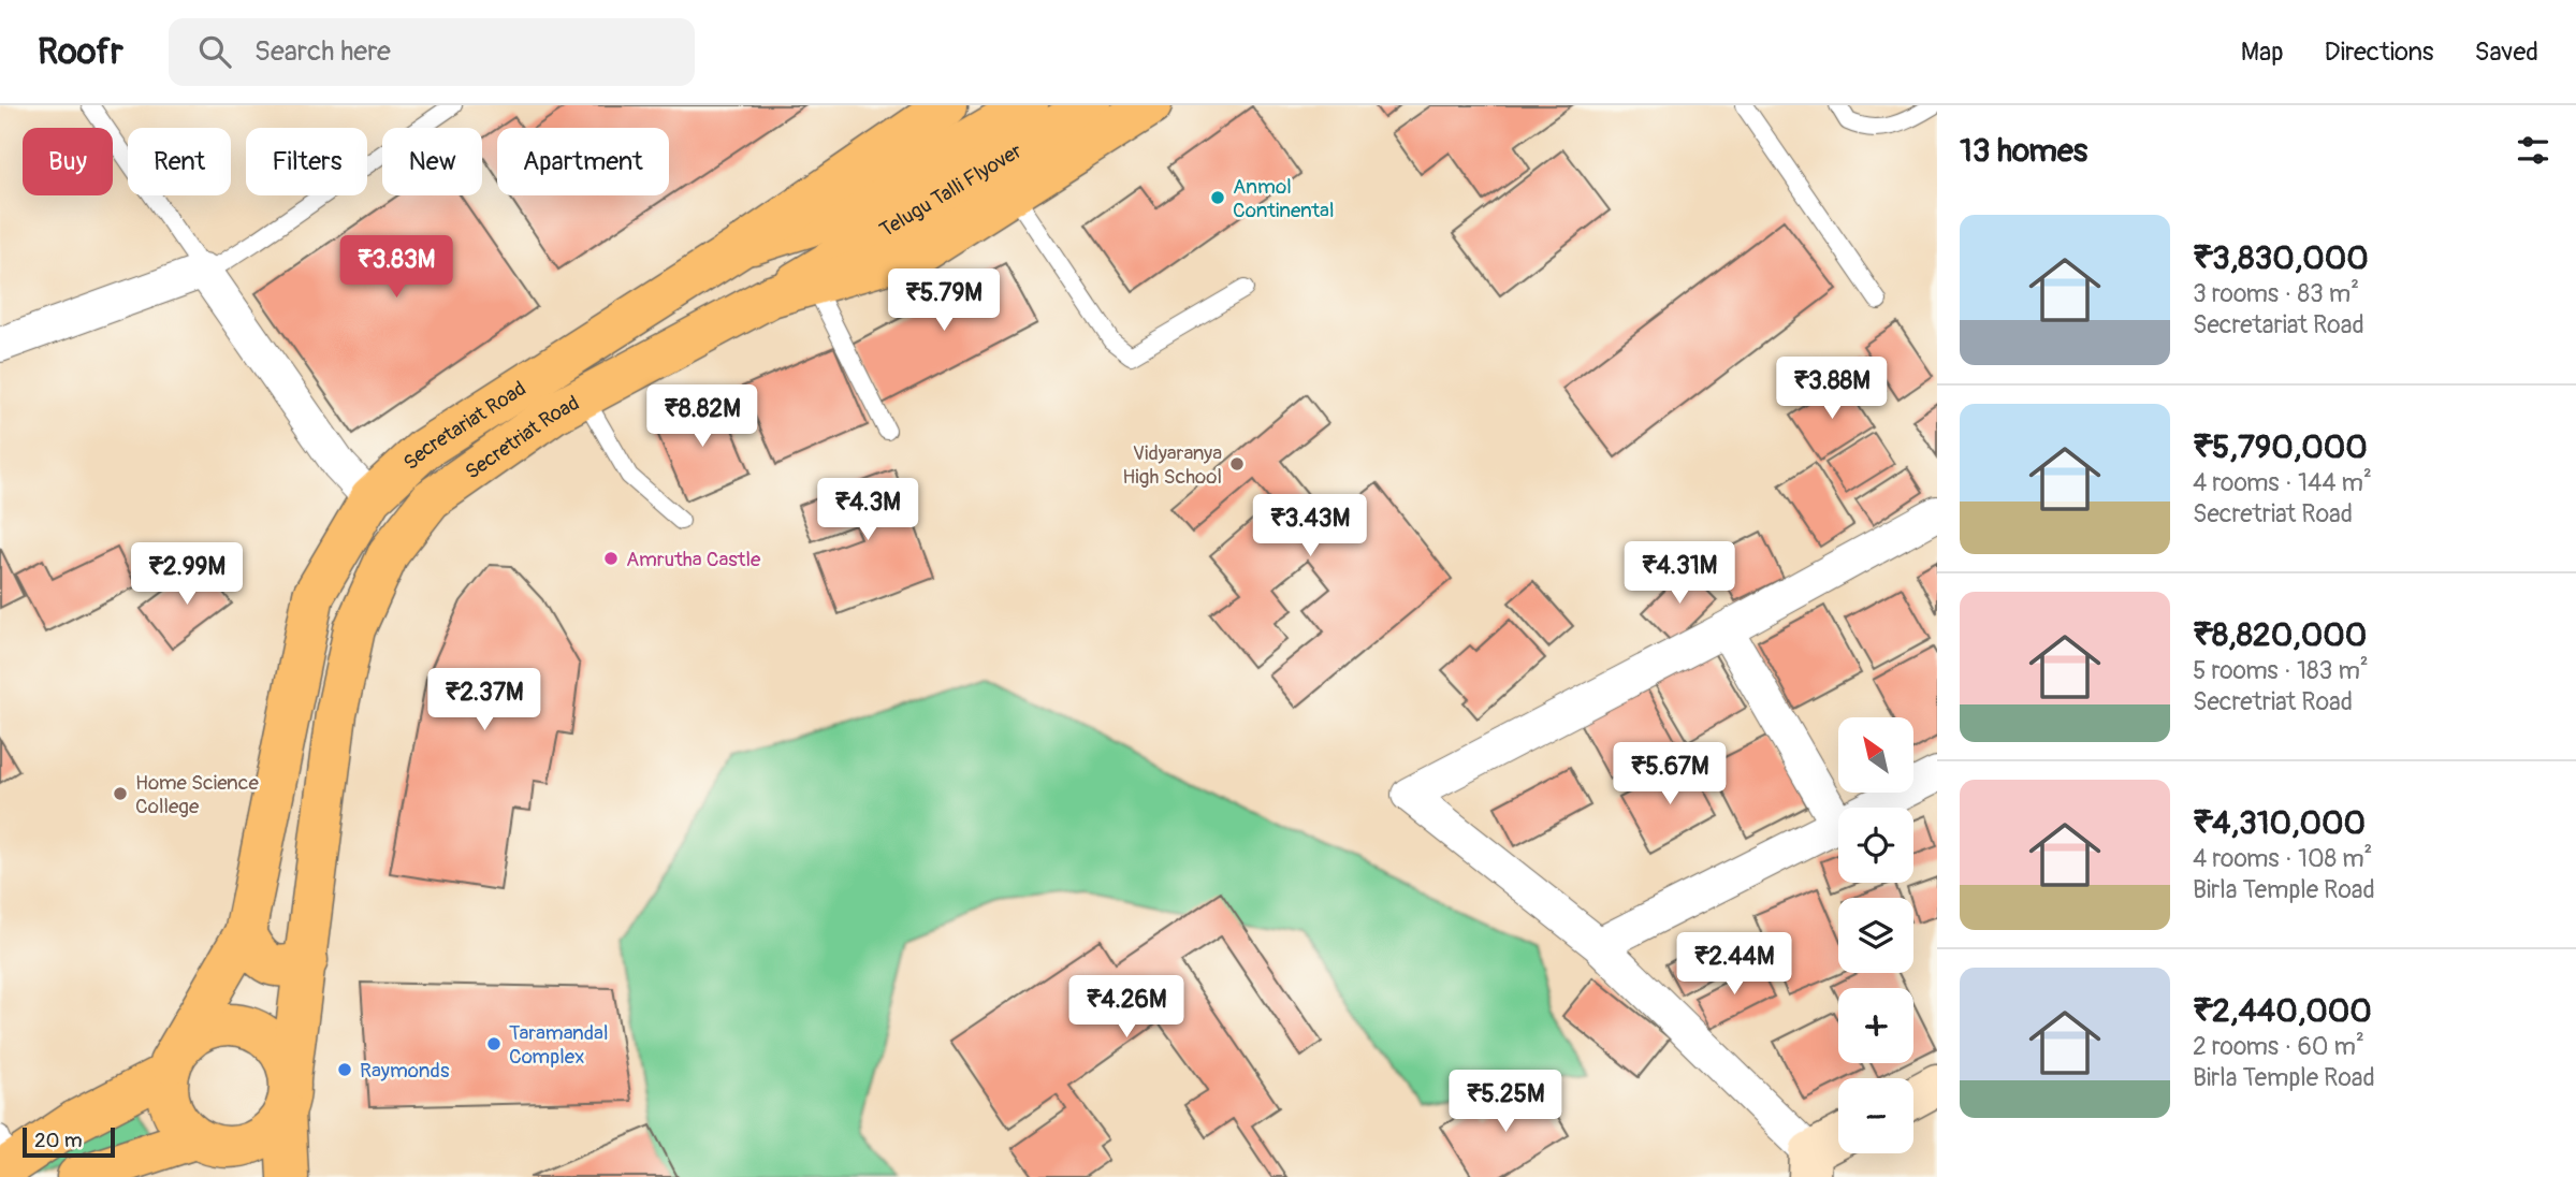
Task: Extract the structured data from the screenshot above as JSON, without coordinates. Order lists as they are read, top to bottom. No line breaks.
{"streets":{"main road":["Telugu Talli Flyover","Secretariat Road","Secretriat Road"]},"crossings":[["Telugu Talli Flyover","Secretariat Road"],["Telugu Talli Flyover","Secretriat Road"],["Secretariat Road","Secretriat Road"]],"places":["Anmol Continental","Vidyaranya High School","Amrutha Castle","Home Science College","Taramandal Complex","Raymonds"],"scale_bar":"20 m","north":"top left","page":{"header":"Roofr","search":"Search here","nav":["Map","Directions","Saved"],"heading":"13 homes","chip":["Buy","Rent","Filters","New","Apartment"],"list":[{"name":"₹3,830,000","note":"3 rooms · 83 m² · Secretariat Road"},{"name":"₹5,790,000","note":"4 rooms · 144 m² · Secretriat Road"},{"name":"₹8,820,000","note":"5 rooms · 183 m² · Secretriat Road"},{"name":"₹4,310,000","note":"4 rooms · 108 m² · Birla Temple Road"},{"name":"₹2,440,000","note":"2 rooms · 60 m² · Birla Temple Road"}],"price":["₹3.83M","₹5.79M","₹3.88M","₹8.82M","₹4.3M","₹3.43M","₹4.31M","₹2.99M","₹2.37M","₹5.67M","₹2.44M","₹4.26M","₹5.25M"],"map_buttons":["+","−"],"scale":"20 m"}}
